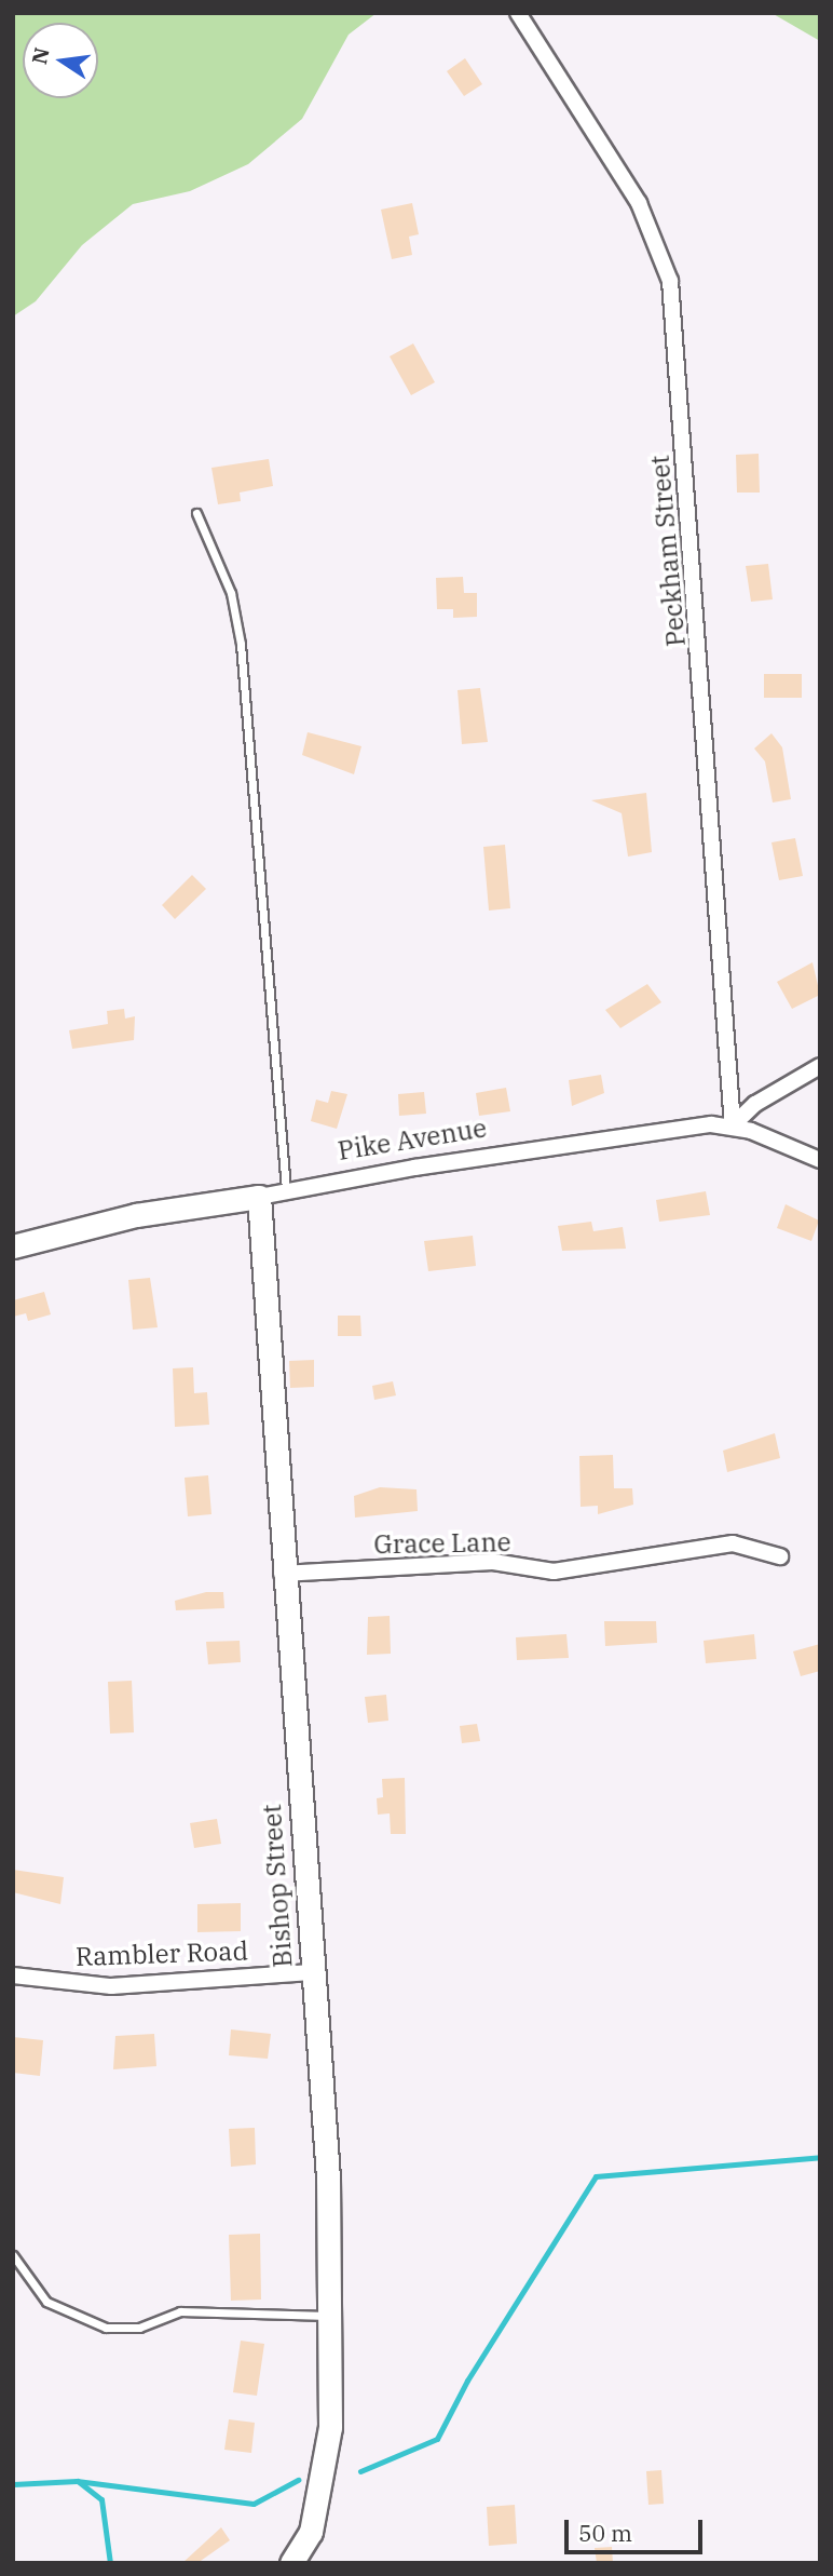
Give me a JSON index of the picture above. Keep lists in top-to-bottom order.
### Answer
{
  "streets": {
    "street": [
      "Peckham Street",
      "Pike Avenue",
      "Grace Lane",
      "Bishop Street",
      "Rambler Road"
    ]
  },
  "crossings": [
    ["Peckham Street", "Pike Avenue"],
    ["Pike Avenue", "Bishop Street"],
    ["Grace Lane", "Bishop Street"],
    ["Bishop Street", "Rambler Road"]
  ],
  "scale_bar": "50 m",
  "north": "left"
}
